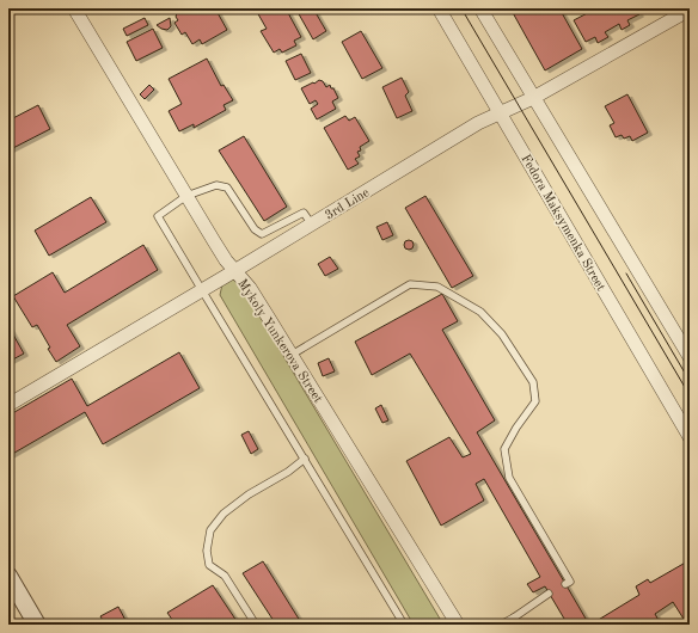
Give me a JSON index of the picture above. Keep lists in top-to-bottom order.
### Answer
{
  "streets": {
    "street": ["3rd Line", "Fedora Maksymenka Street", "Mykoly Yunkerova Street"]
  },
  "crossings": [
    ["3rd Line", "Fedora Maksymenka Street"],
    ["3rd Line", "Mykoly Yunkerova Street"]
  ]
}
